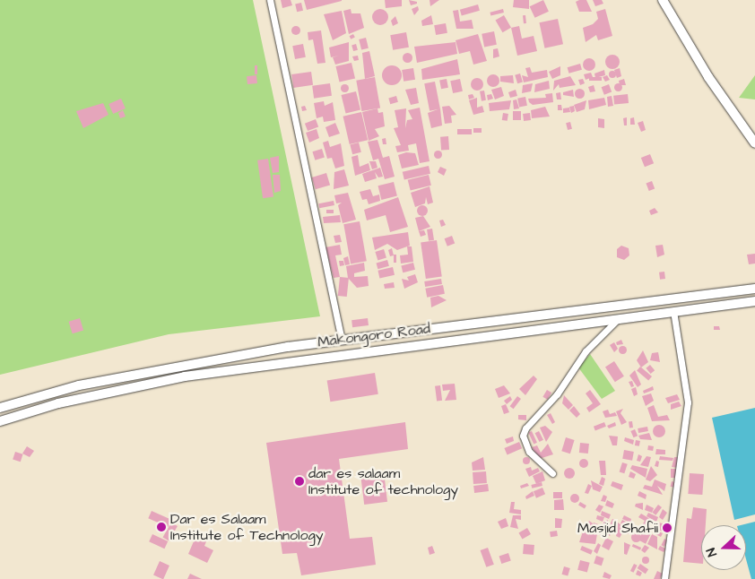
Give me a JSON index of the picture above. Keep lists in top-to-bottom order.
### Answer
{
  "streets": {
    "main road": ["Makongoro Road"]
  },
  "places": ["dar es salaam Institute of technology", "Dar es Salaam Institute of Technology", "Masjid Shafii"],
  "north": "left"
}
